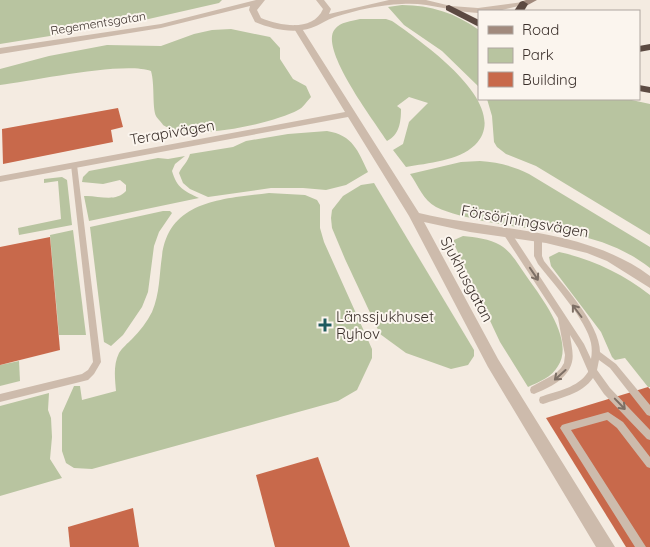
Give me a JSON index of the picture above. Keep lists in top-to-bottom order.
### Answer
{
  "streets": {
    "street": [
      "Regementsgatan",
      "Terapivägen",
      "Försörjningsvägen",
      "Sjukhusgatan"
    ]
  },
  "crossings": [
    ["Regementsgatan", "Sjukhusgatan"],
    ["Terapivägen", "Sjukhusgatan"],
    ["Försörjningsvägen", "Sjukhusgatan"]
  ],
  "places": {
    "health": ["Länssjukhuset Ryhov"]
  },
  "legend": ["Road", "Park", "Building"]
}
